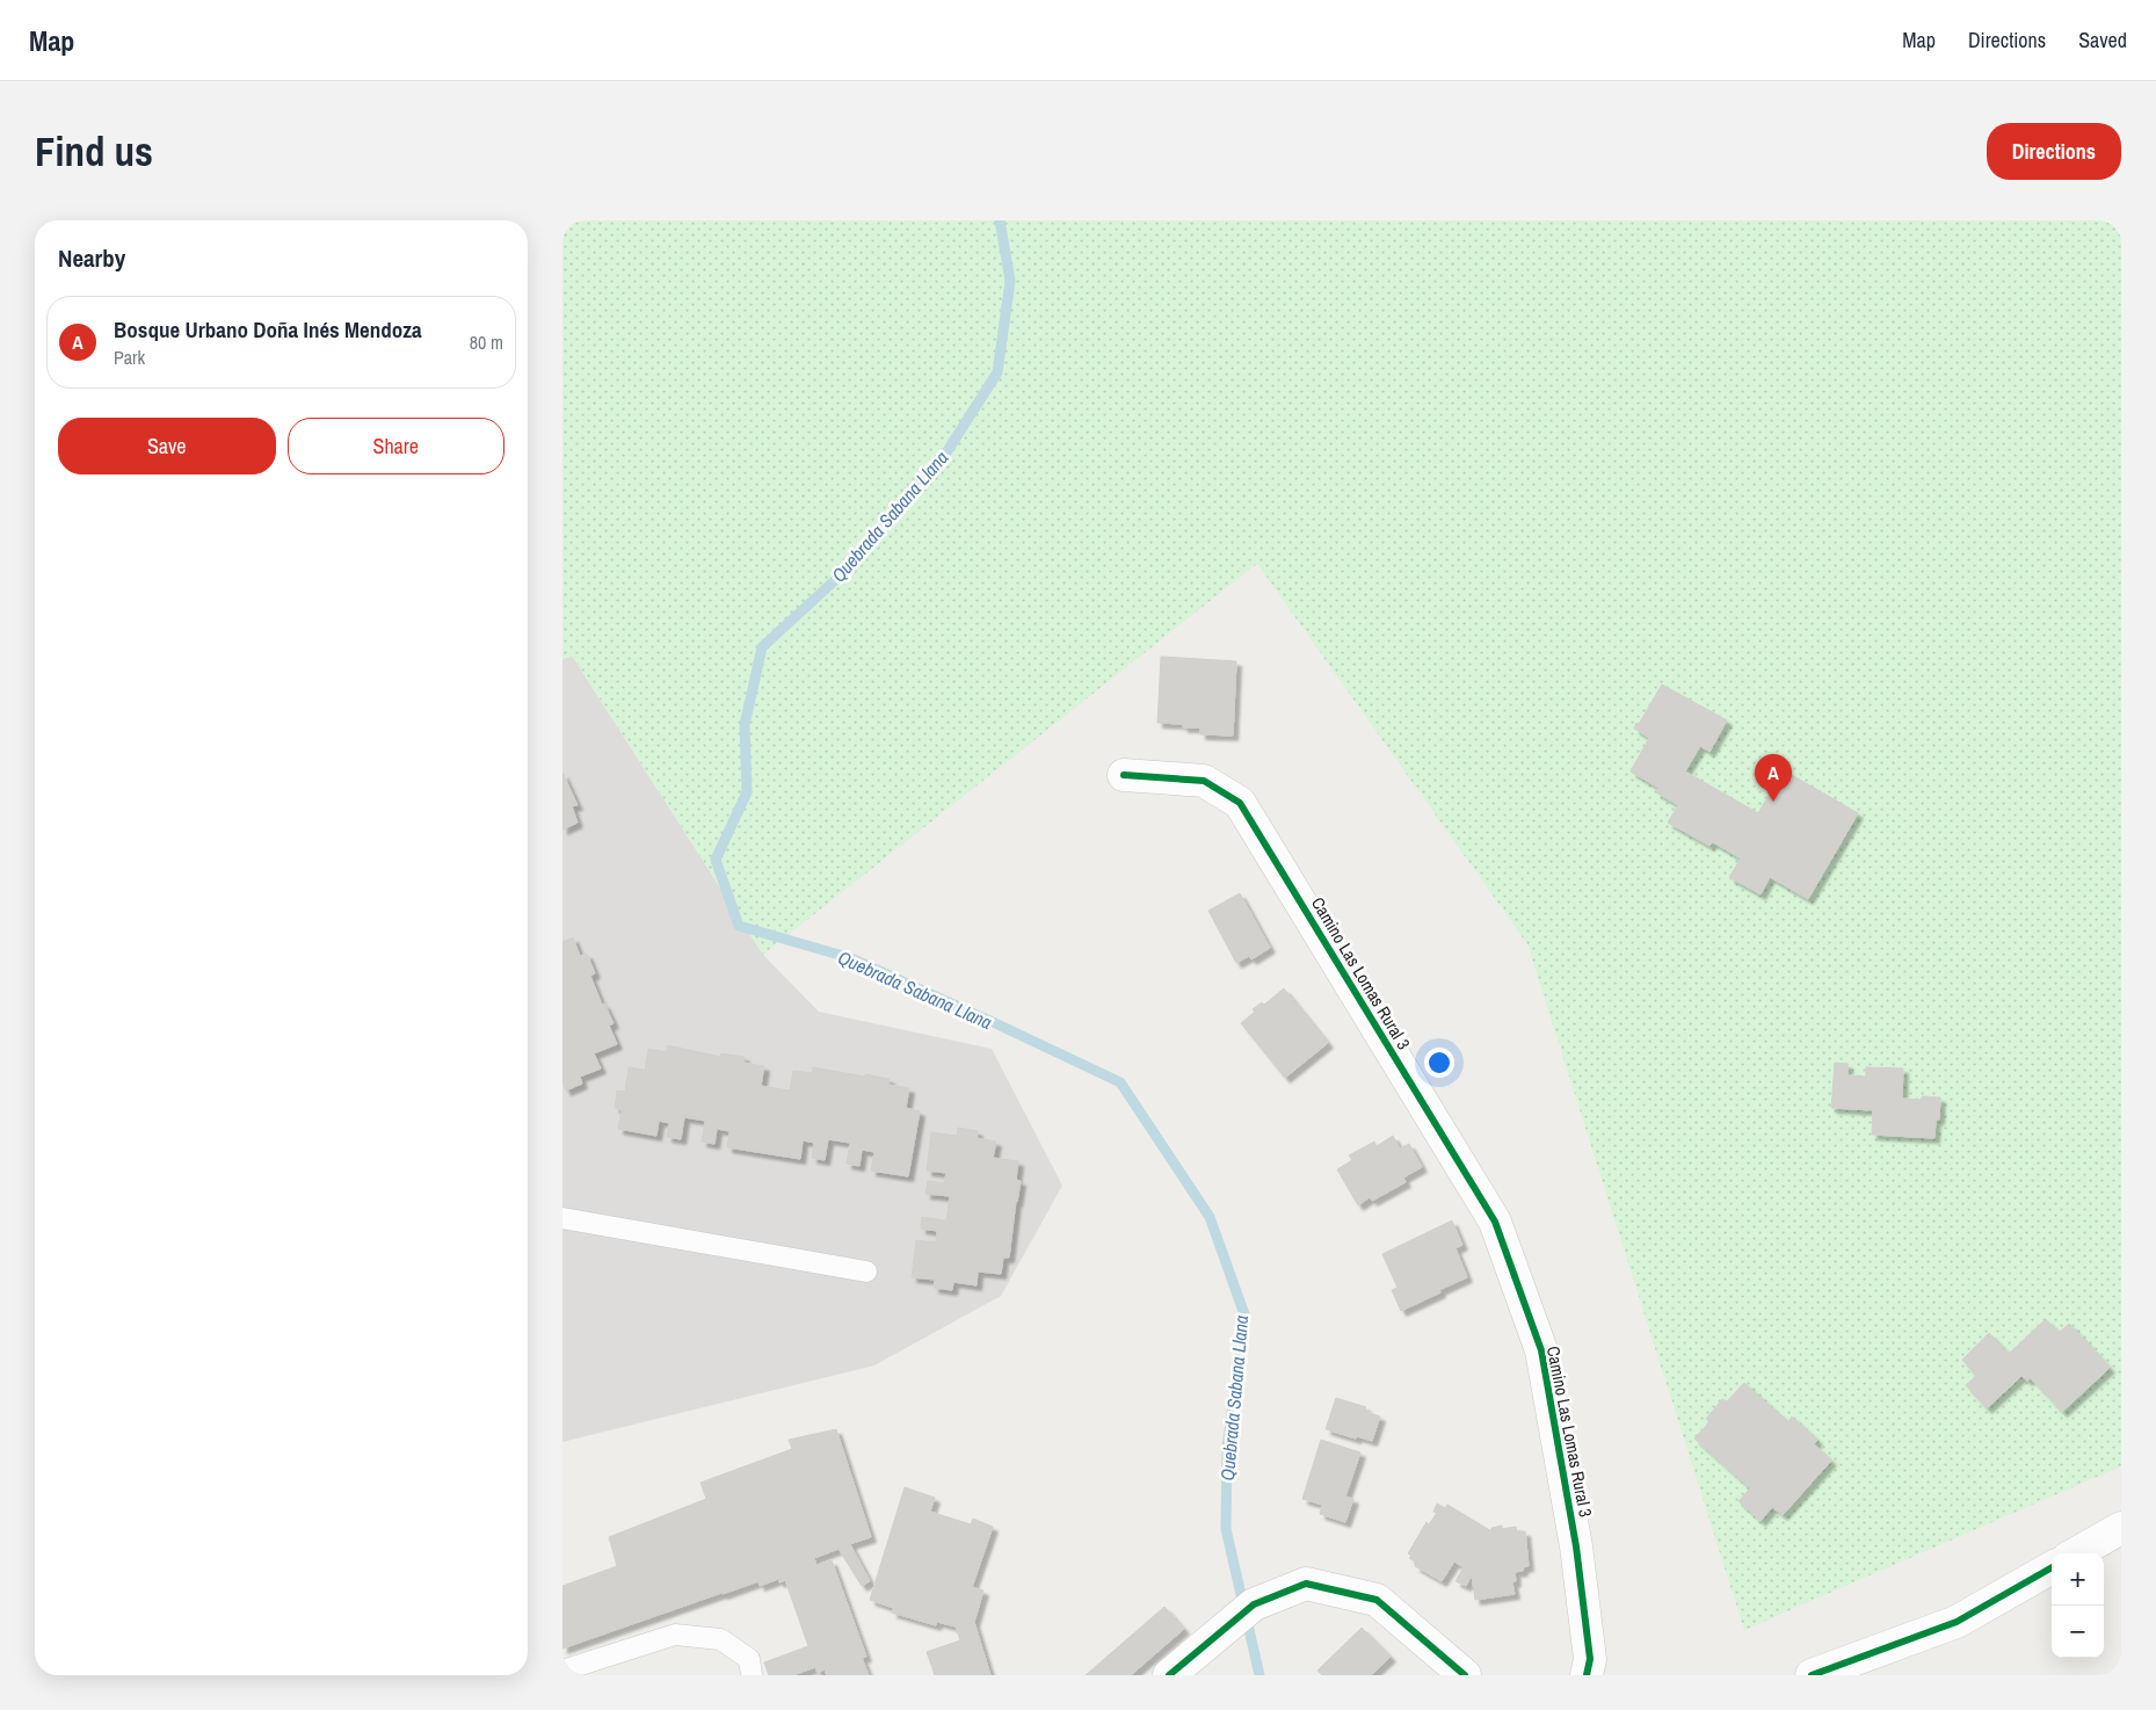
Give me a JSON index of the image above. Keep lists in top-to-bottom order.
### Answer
{
  "streets": {
    "street": ["Camino Las Lomas Rural 3"]
  },
  "water": ["Quebrada Sabana Llana"],
  "page": {
    "header": "Map",
    "nav": ["Map", "Directions", "Saved"],
    "buttons": [
      "Directions",
      ["Save", "Share"]
    ],
    "title": "Find us",
    "heading": "Nearby",
    "list": [
      {
        "mark": "A",
        "name": "Bosque Urbano Doña Inés Mendoza",
        "note": "Park",
        "value": "80 m"
      }
    ],
    "pins": "A",
    "map_buttons": ["+", "−"]
  }
}
